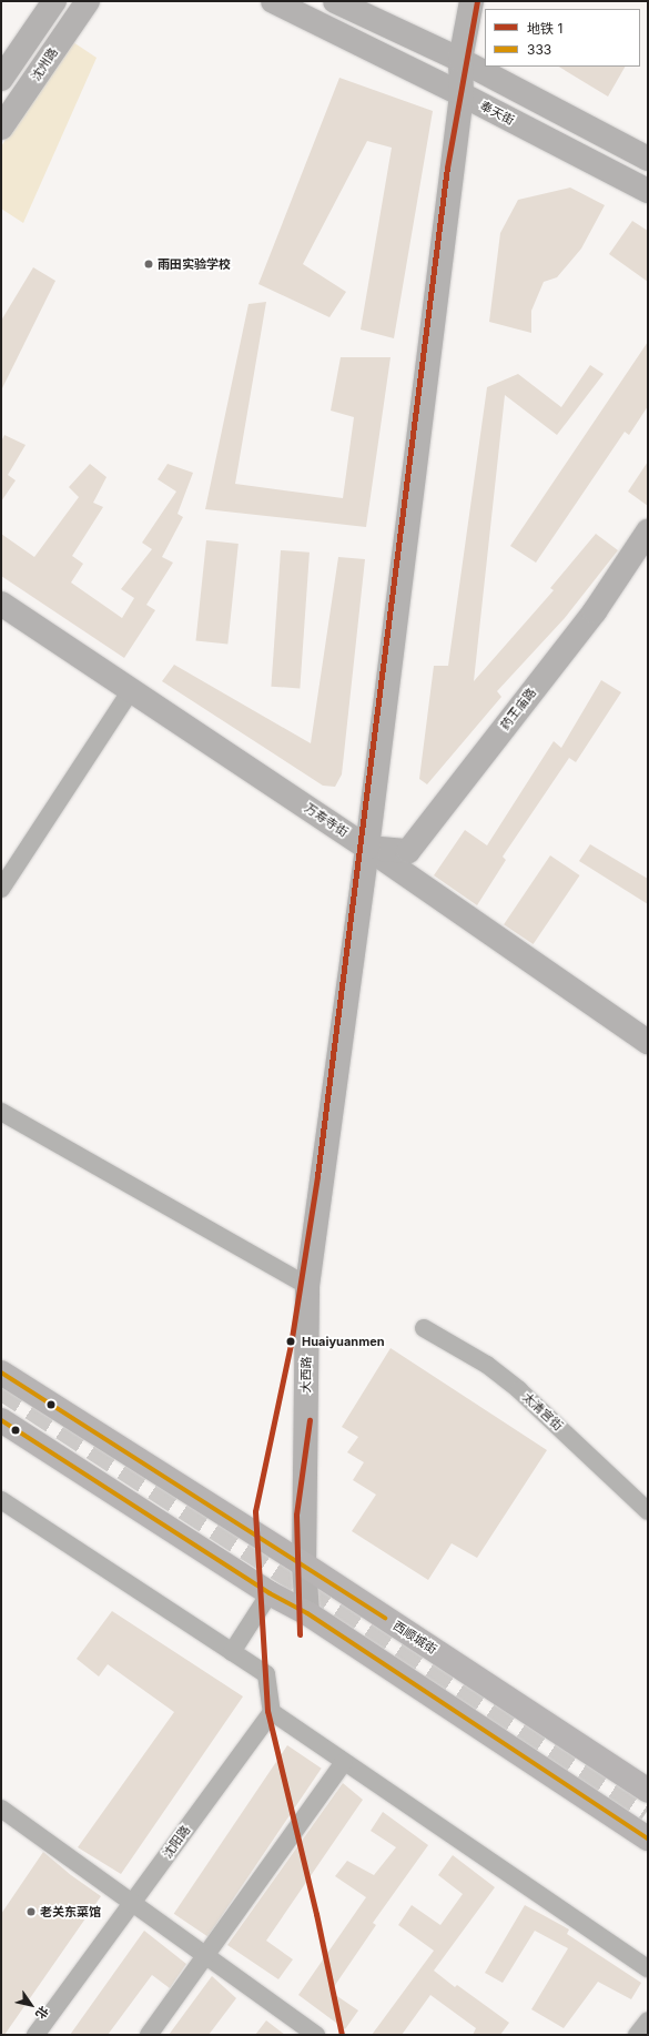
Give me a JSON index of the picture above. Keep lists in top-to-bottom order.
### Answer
{
  "streets": {
    "main road": [
      "沈州路",
      "奉天街",
      "药王庙路",
      "万寿寺街",
      "大西路",
      "西顺城街"
    ],
    "street": ["太清宫街", "沈阳路"]
  },
  "crossings": [
    ["奉天街", "大西路"],
    ["药王庙路", "万寿寺街"],
    ["药王庙路", "大西路"],
    ["万寿寺街", "大西路"],
    ["大西路", "西顺城街"]
  ],
  "places": ["雨田实验学校", "Huaiyuanmen", "老关东菜馆"],
  "lines": ["metro line 1", "transit line 333"],
  "legend": ["地铁 1", "333"],
  "north": "bottom right"
}
